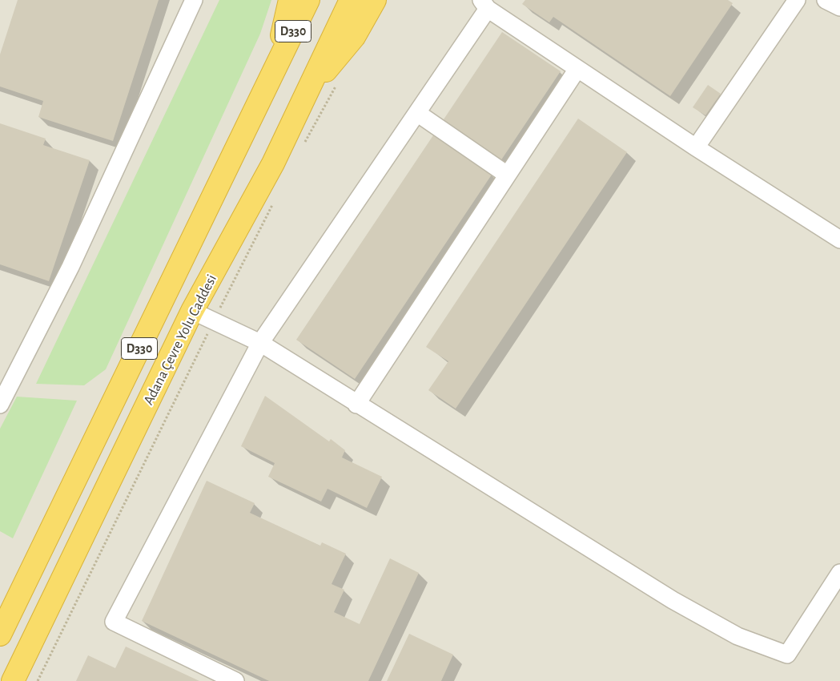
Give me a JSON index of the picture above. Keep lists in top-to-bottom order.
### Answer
{
  "streets": {
    "highway": ["D330", "Adana Çevre Yolu Caddesi"]
  }
}
